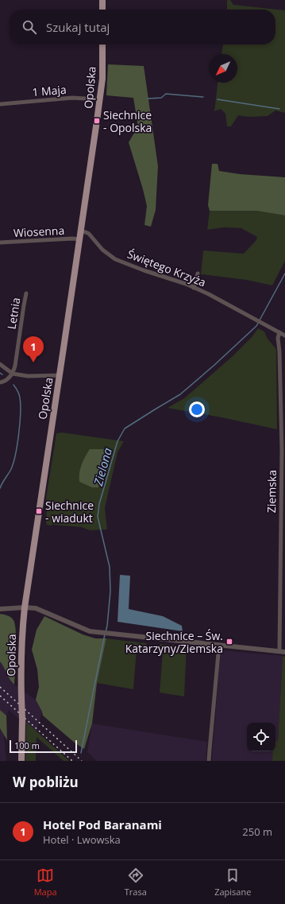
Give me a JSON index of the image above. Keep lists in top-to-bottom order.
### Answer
{
  "streets": {
    "main road": ["Opolska"],
    "street": [
      "1 Maja",
      "Wiosenna",
      "Świętego Krzyża",
      "Letnia",
      "Ziemska"
    ]
  },
  "crossings": [
    ["Opolska", "1 Maja"],
    ["Opolska", "Wiosenna"],
    ["Opolska", "Świętego Krzyża"],
    ["Świętego Krzyża", "Ziemska"]
  ],
  "water": ["Zielona"],
  "places": {
    "transit": ["Siechnice - Opolska", "Siechnice - wiadukt", "Siechnice – Św. Katarzyny/Ziemska"]
  },
  "scale_bar": "100 m",
  "north": "bottom left",
  "page": {
    "search": "Szukaj tutaj",
    "pins": "1",
    "scale": "100 m",
    "heading": "W pobliżu",
    "list": [
      {
        "mark": "1",
        "name": "Hotel Pod Baranami",
        "note": "Hotel · Lwowska",
        "value": "250 m"
      }
    ],
    "nav": ["Mapa", "Trasa", "Zapisane"]
  }
}
